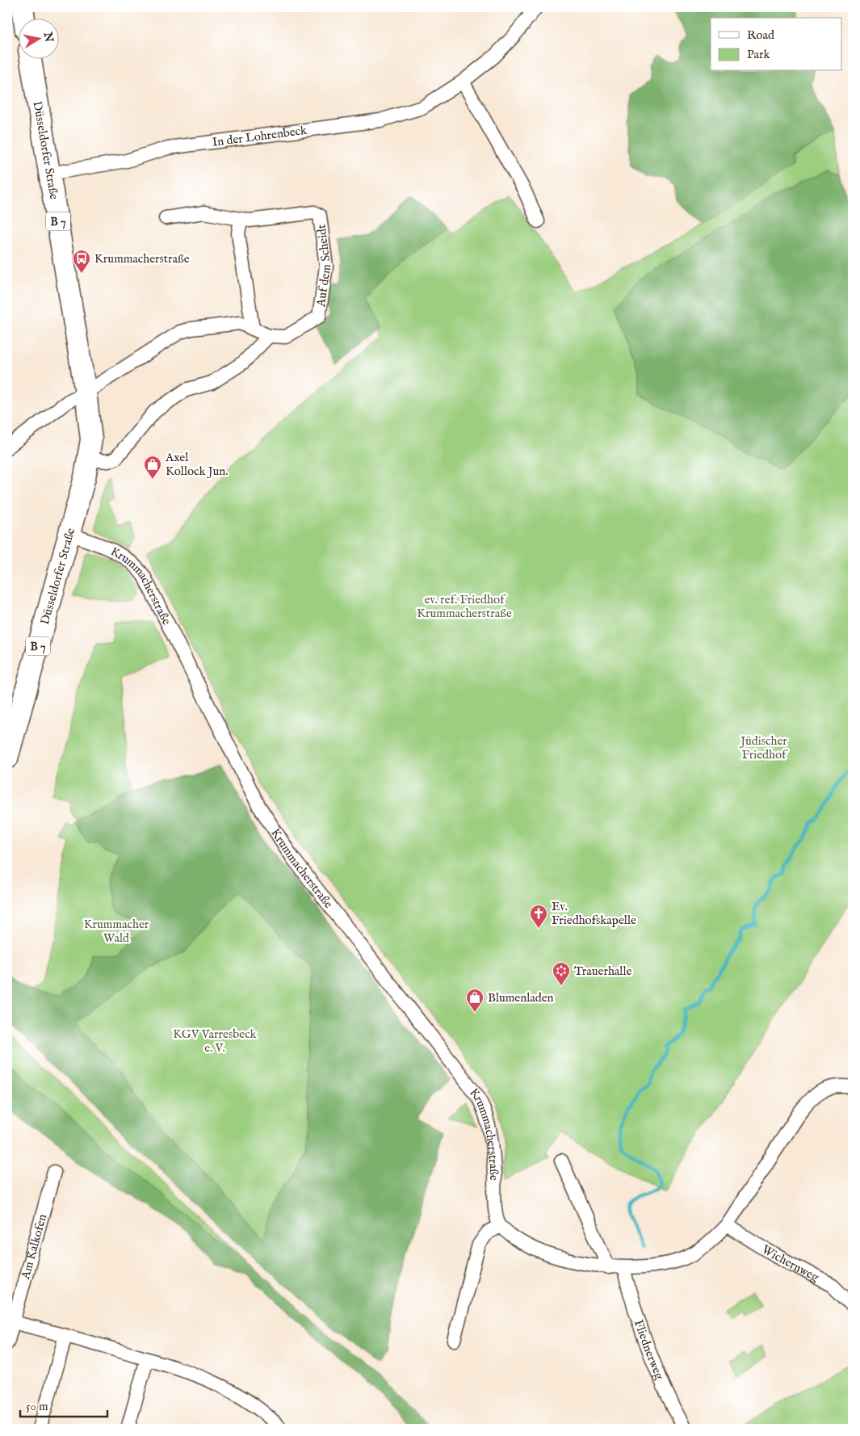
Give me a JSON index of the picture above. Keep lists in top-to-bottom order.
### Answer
{
  "streets": {
    "main road": ["Düsseldorfer Straße", "B 7"],
    "street": [
      "In der Lohrenbeck",
      "Auf dem Scheidt",
      "Krummacherstraße",
      "Am Kalkofen",
      "Wichernweg",
      "Fliednerweg"
    ]
  },
  "crossings": [
    ["In der Lohrenbeck", "Düsseldorfer Straße"],
    ["Düsseldorfer Straße", "Auf dem Scheidt"],
    ["Düsseldorfer Straße", "Krummacherstraße"]
  ],
  "parks": [
    "ev. ref. Friedhof Krummacherstraße",
    "Jüdischer Friedhof",
    "Krummacher Wald",
    "KGV Varresbeck e. V."
  ],
  "places": {
    "bus stop": ["Krummacherstraße"],
    "shop": ["Axel Kollock Jun.", "Blumenladen"],
    "church": ["Ev. Friedhofskapelle"],
    "synagogue": ["Trauerhalle"]
  },
  "legend": ["Road", "Park"],
  "scale_bar": "50 m",
  "north": "right"
}
